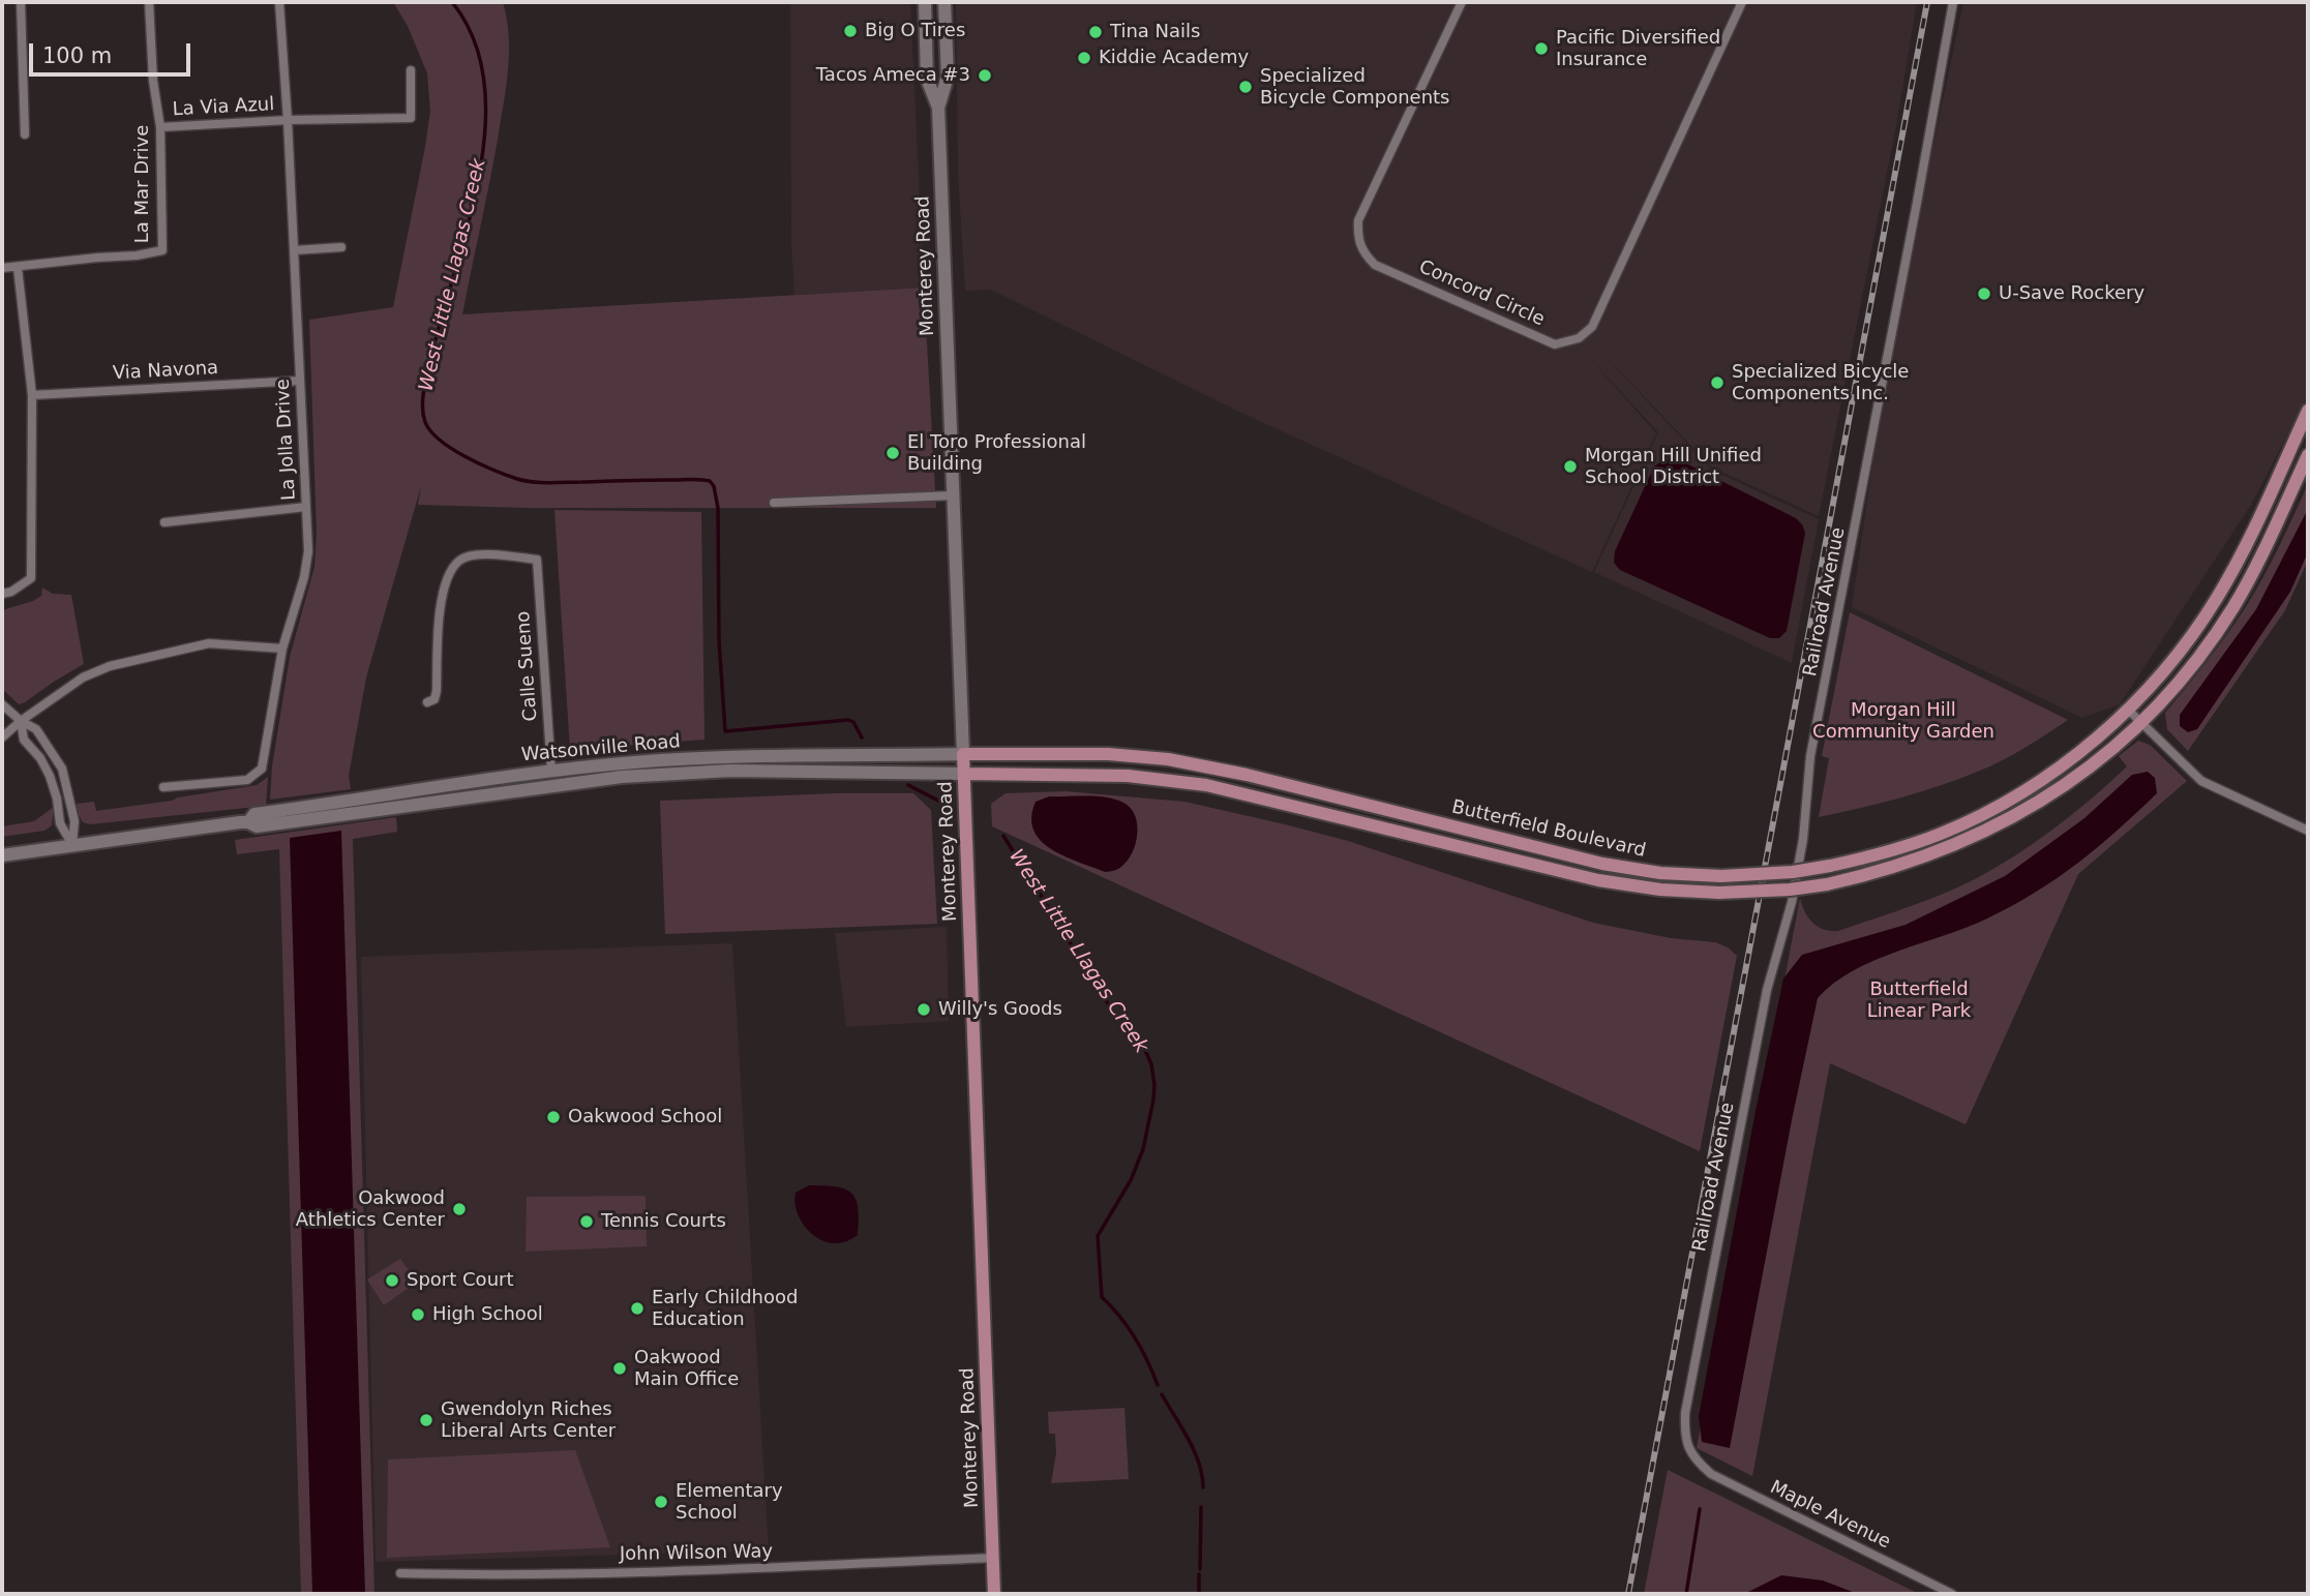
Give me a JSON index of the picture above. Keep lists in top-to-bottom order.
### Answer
{
  "streets": {
    "main road": ["Monterey Road", "Watsonville Road", "Butterfield Boulevard"],
    "street": [
      "La Via Azul",
      "La Mar Drive",
      "Concord Circle",
      "Via Navona",
      "La Jolla Drive",
      "Railroad Avenue",
      "Calle Sueno",
      "Maple Avenue",
      "John Wilson Way"
    ]
  },
  "crossings": [
    ["La Via Azul", "La Mar Drive"],
    ["La Via Azul", "La Jolla Drive"],
    ["Monterey Road", "Watsonville Road"],
    ["Monterey Road", "Butterfield Boulevard"],
    ["Monterey Road", "John Wilson Way"],
    ["Via Navona", "La Jolla Drive"],
    ["Railroad Avenue", "Maple Avenue"],
    ["Calle Sueno", "Watsonville Road"],
    ["Watsonville Road", "Butterfield Boulevard"]
  ],
  "water": ["West Little Llagas Creek"],
  "parks": ["Morgan Hill Community Garden", "Butterfield Linear Park"],
  "places": [
    "Big O Tires",
    "Tina Nails",
    "Pacific Diversified Insurance",
    "Kiddie Academy",
    "Tacos Ameca #3",
    "Specialized Bicycle Components",
    "U-Save Rockery",
    "Specialized Bicycle Components Inc.",
    "El Toro Professional Building",
    "Morgan Hill Unified School District",
    "Willy's Goods",
    "Oakwood School",
    "Oakwood Athletics Center",
    "Tennis Courts",
    "Sport Court",
    "Early Childhood Education",
    "High School",
    "Oakwood Main Office",
    "Gwendolyn Riches Liberal Arts Center",
    "Elementary School"
  ],
  "scale_bar": "100 m"
}
